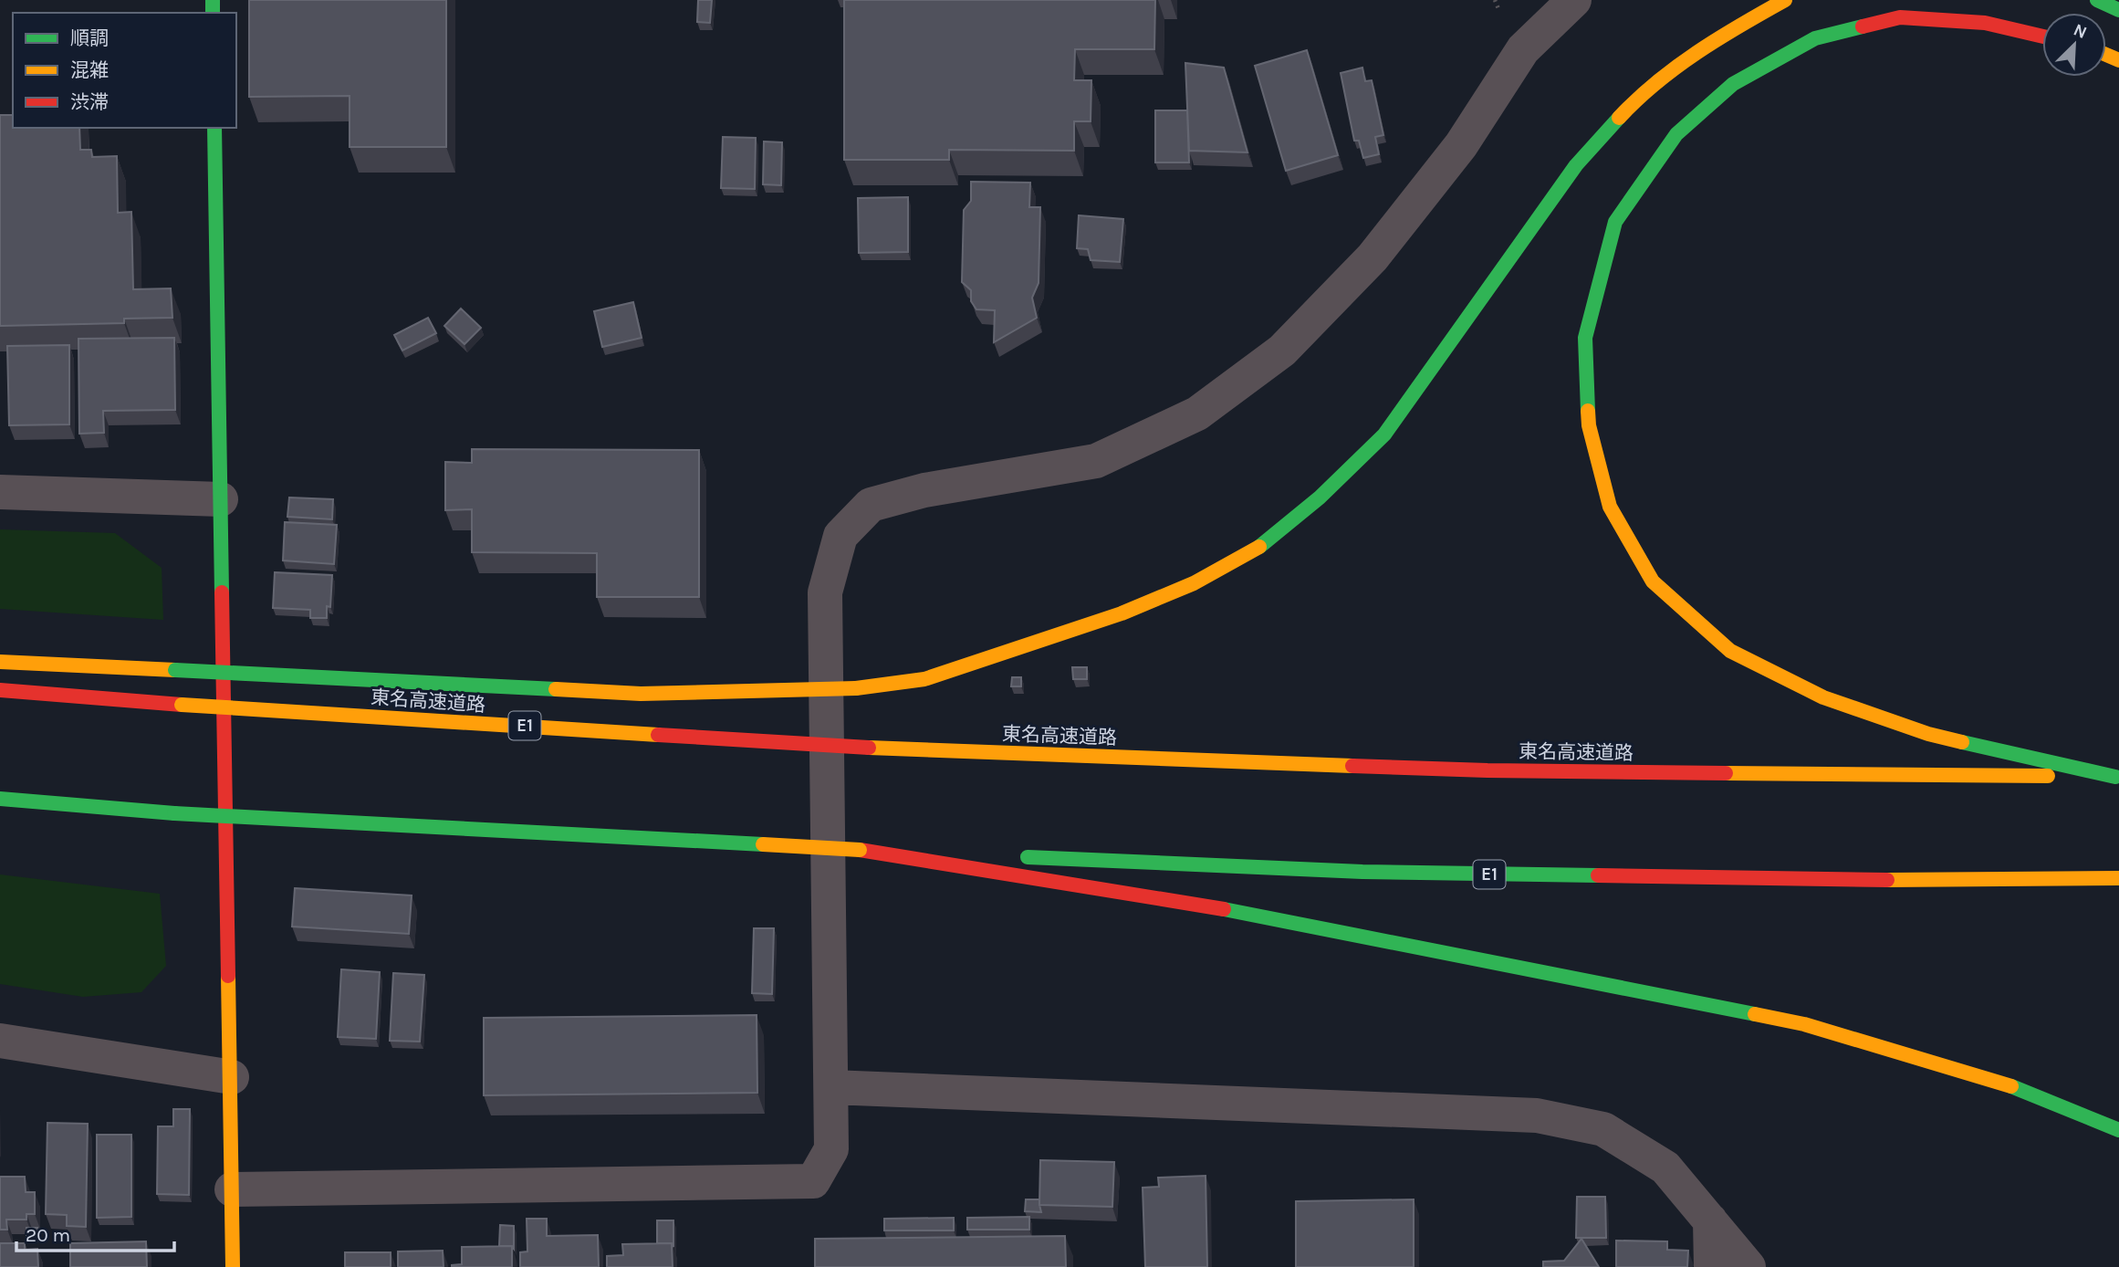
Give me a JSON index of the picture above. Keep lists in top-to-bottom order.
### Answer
{
  "streets": {
    "main road": ["東名高速道路", "E1"]
  },
  "legend": ["順調", "混雑", "渋滞"],
  "scale_bar": "20 m",
  "north": "top right"
}
